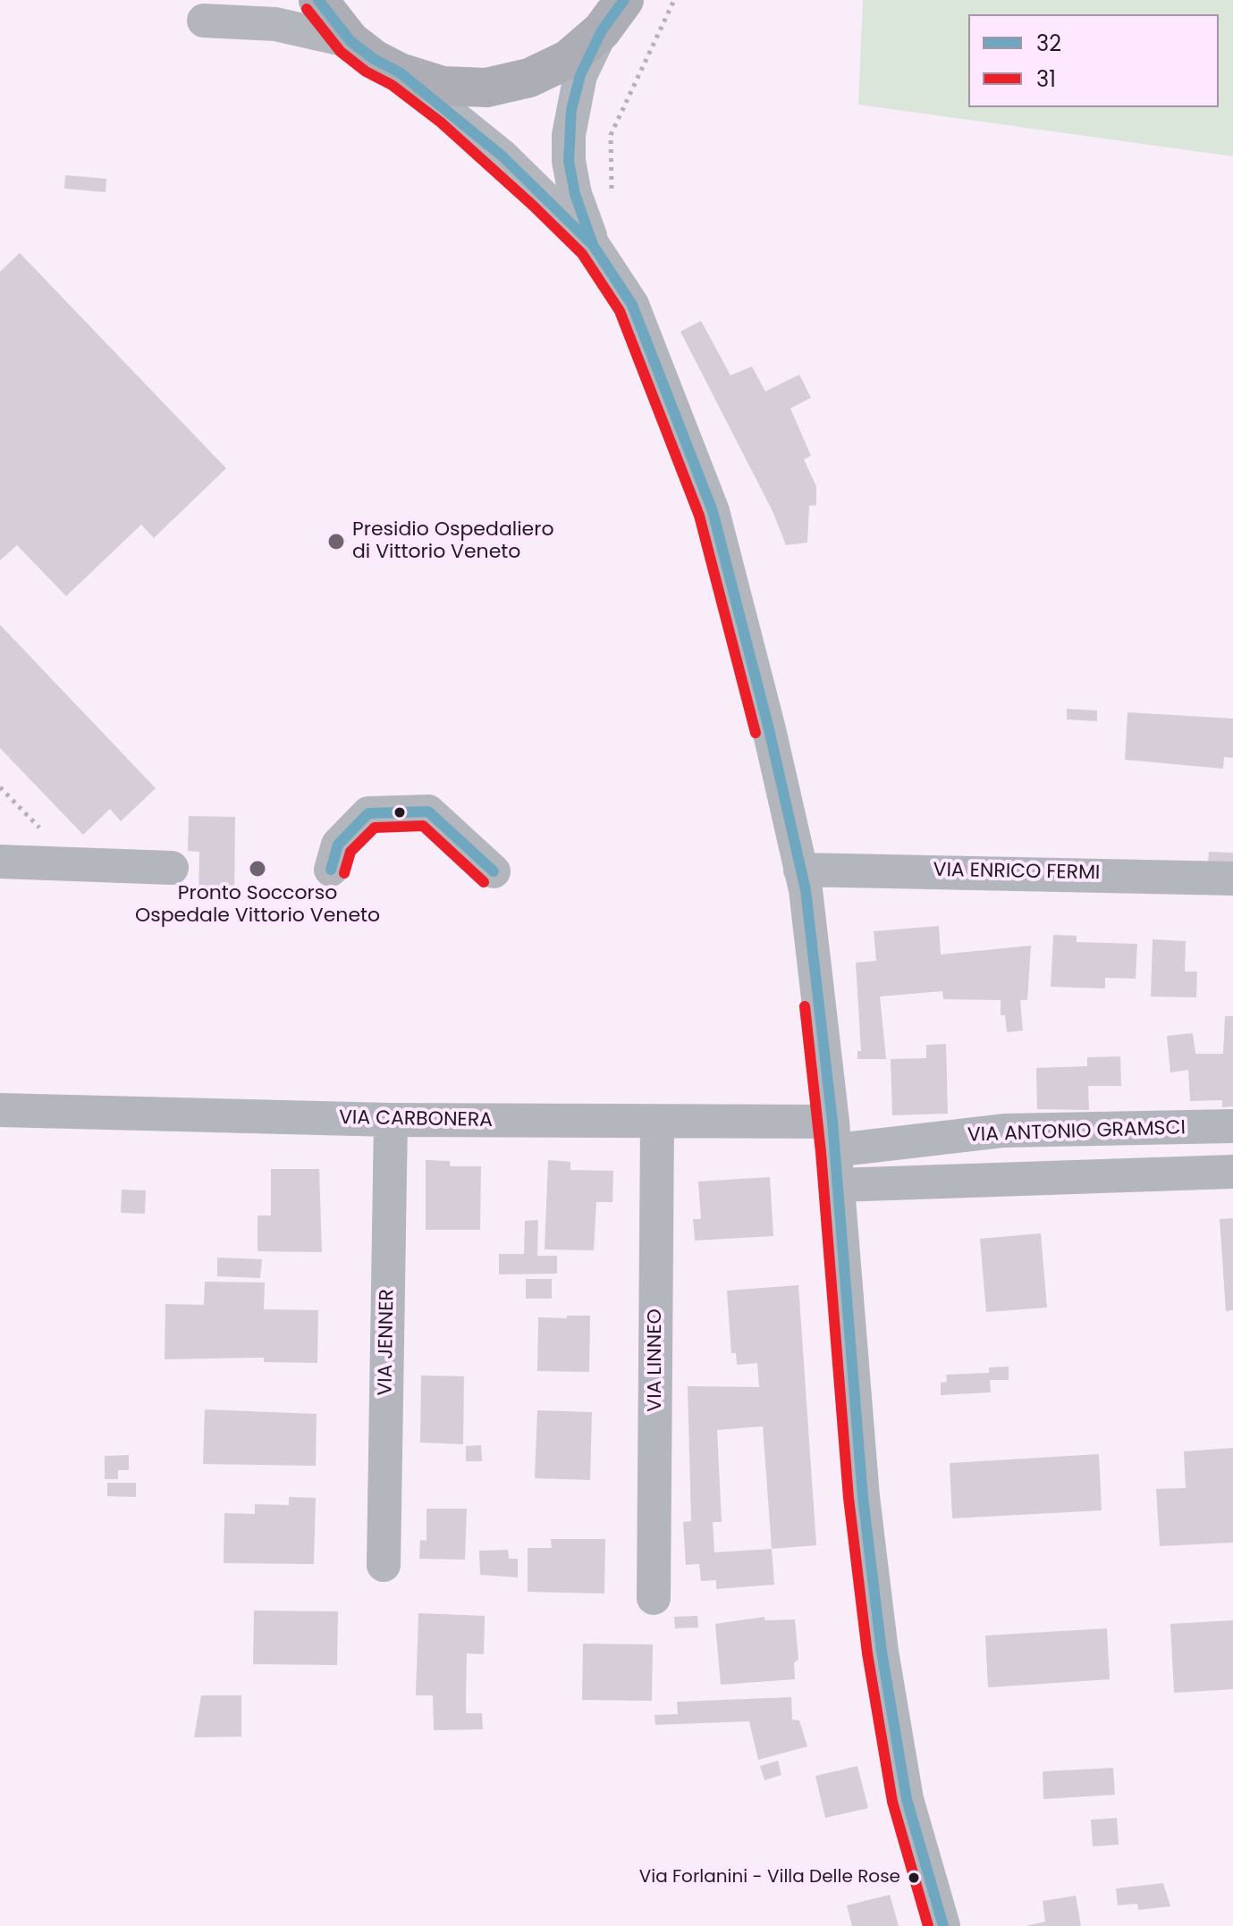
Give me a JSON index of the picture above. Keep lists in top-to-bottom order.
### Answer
{
  "streets": {
    "street": [
      "VIA ENRICO FERMI",
      "VIA CARBONERA",
      "VIA ANTONIO GRAMSCI",
      "VIA JENNER",
      "VIA LINNEO"
    ]
  },
  "crossings": [
    ["VIA CARBONERA", "VIA ANTONIO GRAMSCI"],
    ["VIA CARBONERA", "VIA JENNER"],
    ["VIA CARBONERA", "VIA LINNEO"]
  ],
  "places": ["Presidio Ospedaliero di Vittorio Veneto", "Pronto Soccorso Ospedale Vittorio Veneto", "Via Forlanini - Villa Delle Rose"],
  "lines": ["transit line 32", "transit line 31"],
  "legend": ["32", "31"]
}
